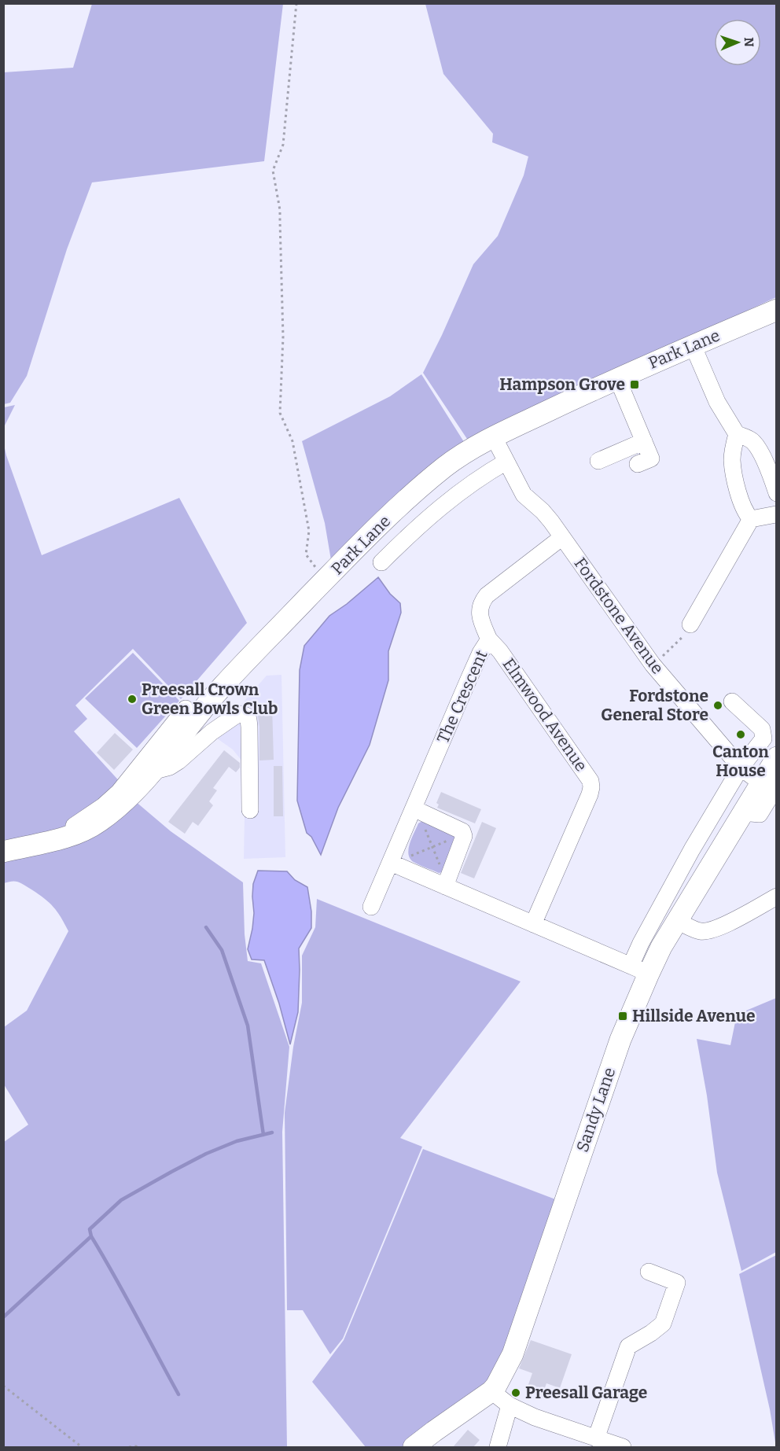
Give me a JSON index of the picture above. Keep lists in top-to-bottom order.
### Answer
{
  "streets": {
    "main road": ["Park Lane", "Sandy Lane"],
    "street": ["Fordstone Avenue", "The Crescent", "Elmwood Avenue"]
  },
  "crossings": [
    ["Park Lane", "Fordstone Avenue"],
    ["Fordstone Avenue", "The Crescent"],
    ["Fordstone Avenue", "Sandy Lane"],
    ["The Crescent", "Elmwood Avenue"]
  ],
  "places": {
    "transit": ["Hampson Grove", "Hillside Avenue"],
    "other": [
      "Preesall Crown Green Bowls Club",
      "Fordstone General Store",
      "Canton House",
      "Preesall Garage"
    ]
  },
  "north": "right"
}
